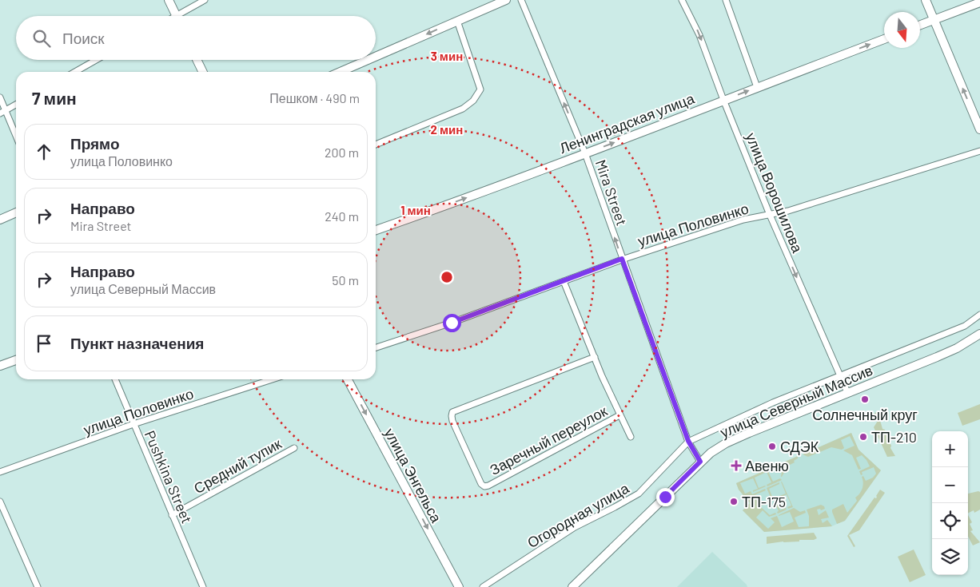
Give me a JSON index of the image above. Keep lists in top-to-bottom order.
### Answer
{
  "streets": {
    "street": [
      "Ленинградская улица",
      "Mira Street",
      "улица Ворошилова",
      "улица Половинко",
      "улица Северный Массив",
      "Заречный переулок",
      "Средний тупик",
      "улица Энгельса",
      "Pushkina Street",
      "Огородная улица"
    ]
  },
  "crossings": [
    ["Ленинградская улица", "Mira Street"],
    ["Ленинградская улица", "улица Ворошилова"],
    ["Mira Street", "улица Половинко"],
    ["Mira Street", "улица Северный Массив"],
    ["Mira Street", "Огородная улица"],
    ["улица Ворошилова", "улица Половинко"],
    ["улица Ворошилова", "улица Северный Массив"],
    ["улица Ворошилова", "Огородная улица"],
    ["улица Половинко", "Заречный переулок"],
    ["улица Половинко", "Pushkina Street"],
    ["Средний тупик", "Pushkina Street"]
  ],
  "one_way": ["Ленинградская улица", "Mira Street", "улица Энгельса"],
  "places": {
    "other": [
      "Солнечный круг",
      "ТП-210",
      "СДЭК",
      "ТП-175"
    ],
    "health": ["Авеню"]
  },
  "north": "bottom",
  "page": {
    "search": "Поиск",
    "heading": ["7 мин", "Пешком · 490 m"],
    "list": [
      ["Прямо", "улица Половинко", "200 m"],
      ["Направо", "Mira Street", "240 m"],
      ["Направо", "улица Северный Массив", "50 m"],
      "Пункт назначения"
    ],
    "map_buttons": ["+", "−"]
  },
  "rings": ["3 мин", "2 мин", "1 мин"]
}
